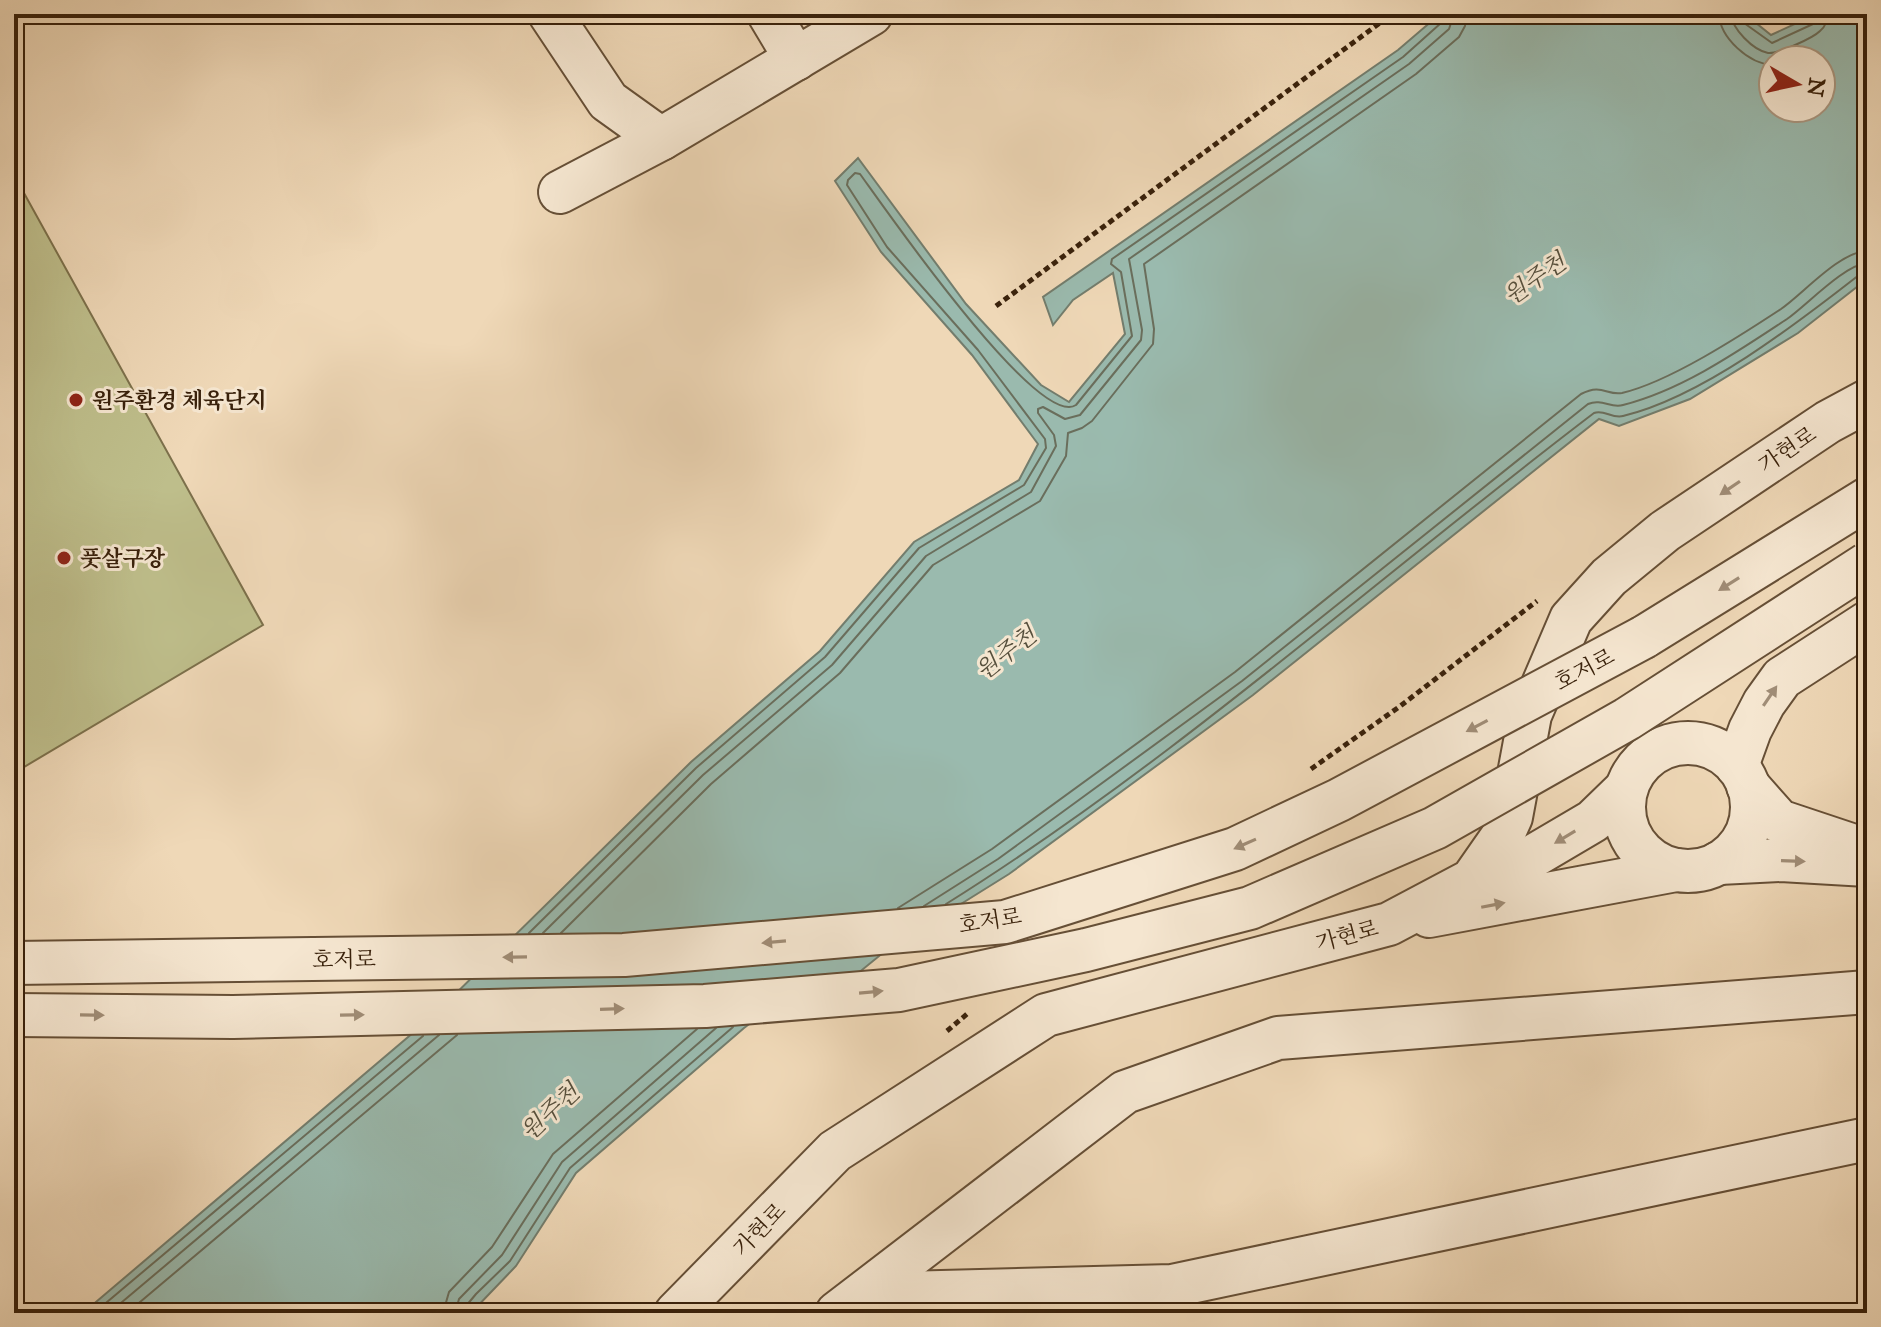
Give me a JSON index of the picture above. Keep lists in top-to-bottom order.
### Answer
{
  "streets": {
    "street": ["가현로", "호저로"]
  },
  "water": ["원주천"],
  "places": ["원주환경 체육단지", "풋살구장"],
  "north": "right"
}
